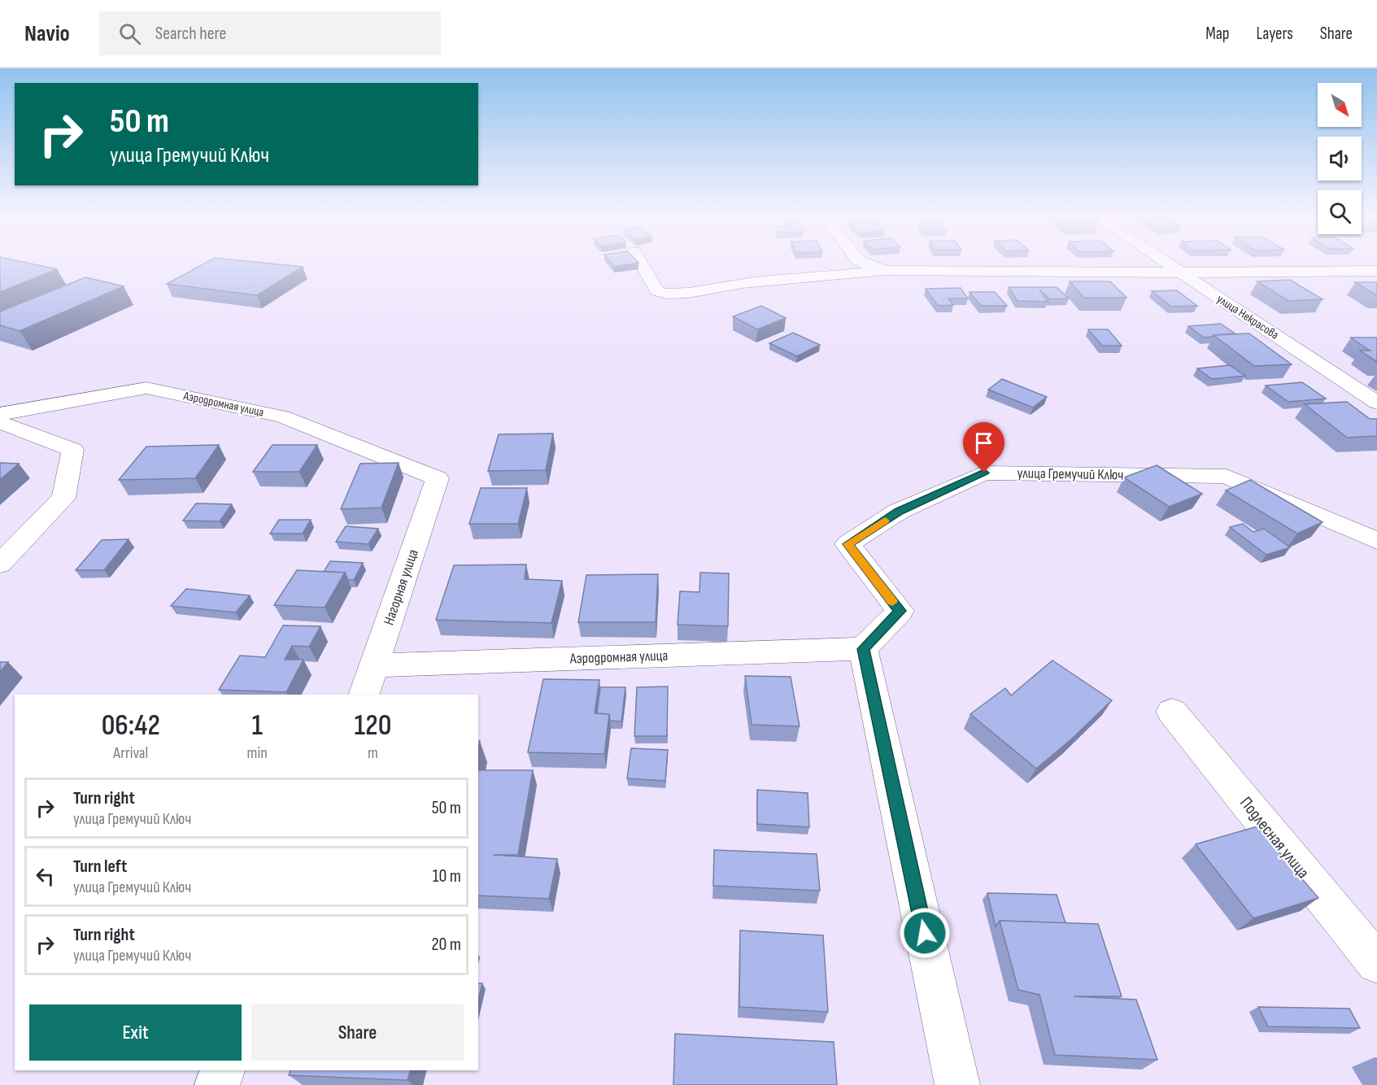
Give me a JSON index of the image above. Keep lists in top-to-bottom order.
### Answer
{
  "streets": {
    "street": [
      "улица Некрасова",
      "Аэродромная улица",
      "улица Гремучий Ключ",
      "Нагорная улица",
      "Подлесная улица"
    ]
  },
  "crossings": [
    ["Аэродромная улица", "улица Гремучий Ключ"],
    ["Аэродромная улица", "Нагорная улица"]
  ],
  "north": "bottom right",
  "page": {
    "header": "Navio",
    "search": "Search here",
    "nav": ["Map", "Layers", "Share"],
    "turn": ["50 m", "улица Гремучий Ключ"],
    "eta": [
      "06:42",
      "Arrival",
      "1",
      "min",
      "120",
      "m"
    ],
    "list": [
      {
        "name": "Turn right",
        "note": "улица Гремучий Ключ",
        "value": "50 m"
      },
      {
        "name": "Turn left",
        "note": "улица Гремучий Ключ",
        "value": "10 m"
      },
      {
        "name": "Turn right",
        "note": "улица Гремучий Ключ",
        "value": "20 m"
      }
    ],
    "buttons": ["Exit", "Share"]
  }
}
